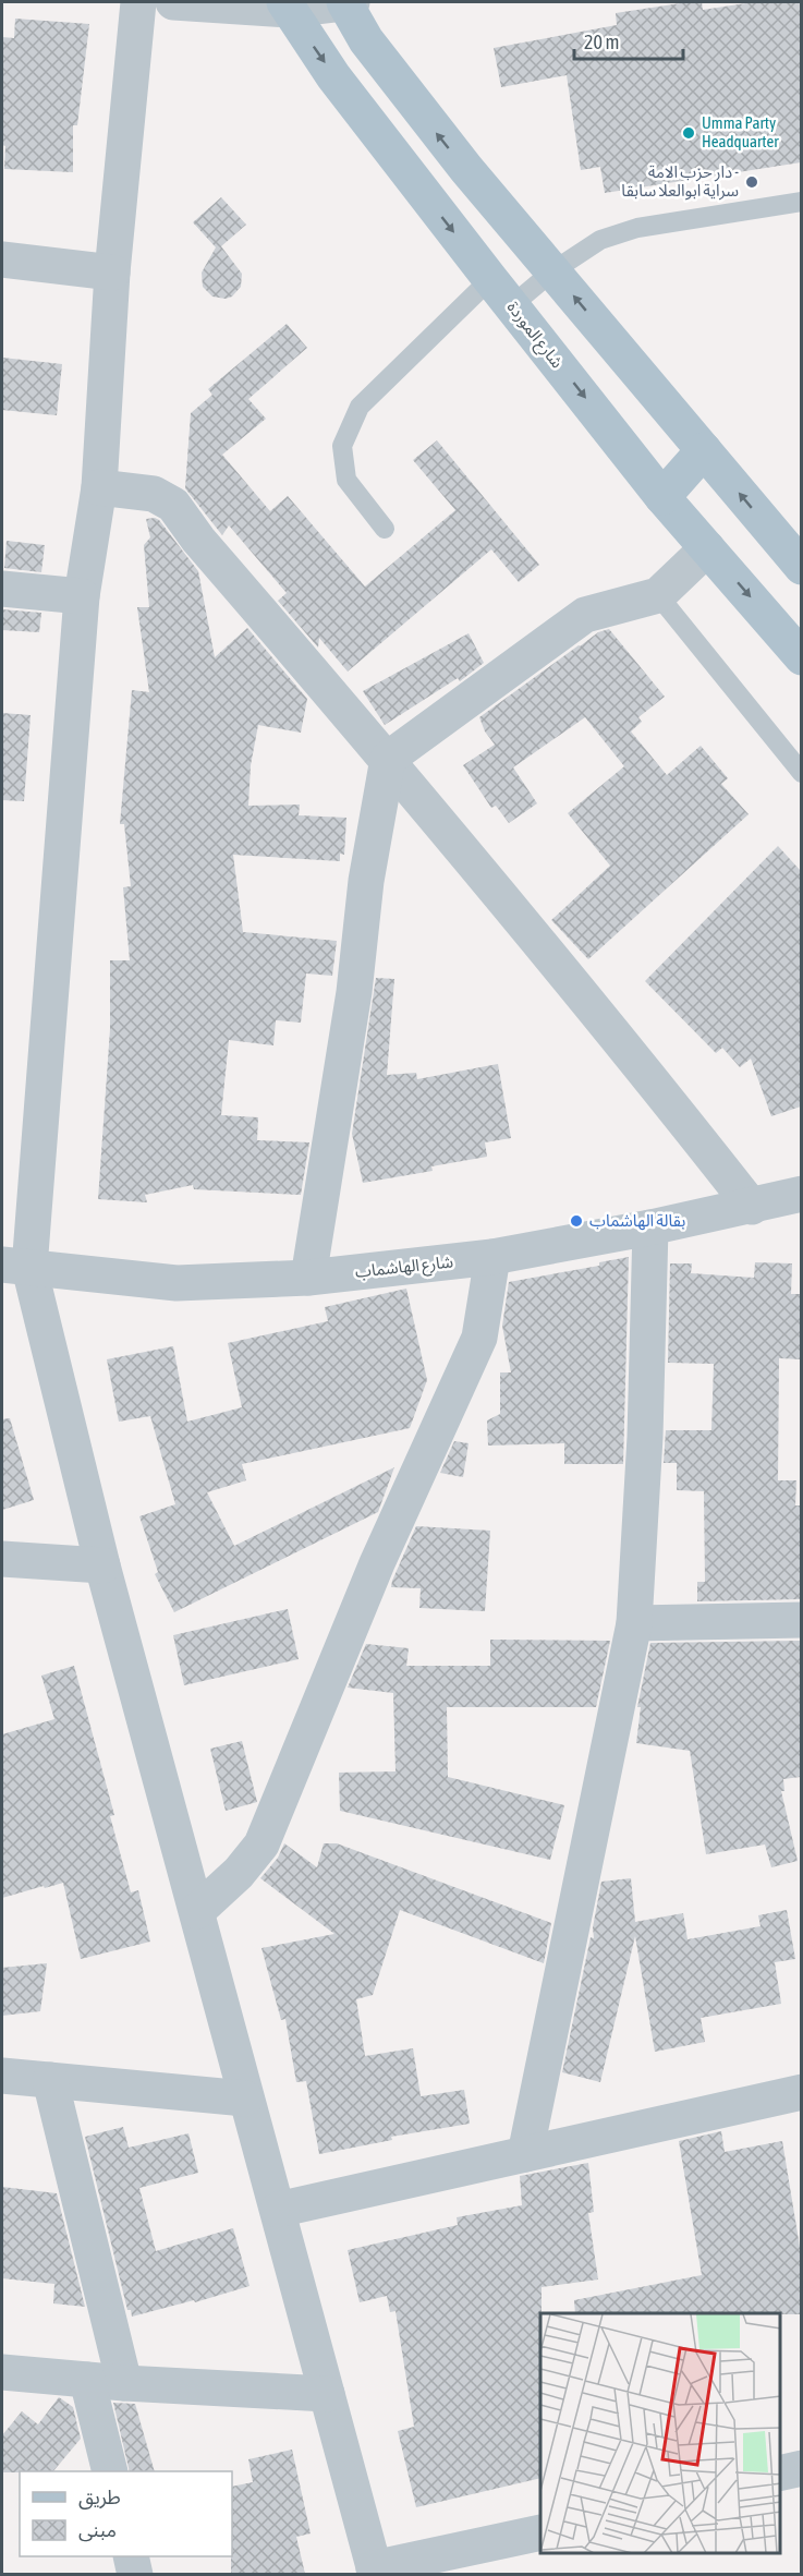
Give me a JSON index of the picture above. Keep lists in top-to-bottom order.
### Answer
{
  "streets": {
    "main road": ["شارع الموردة"],
    "street": ["شارع الهاشماب"]
  },
  "places": ["Umma Party Headquarter", "دار حزب الامة - سراية ابوالعلا سابقا", "بقالة الهاشماب"],
  "legend": ["طريق", "مبنى"],
  "scale_bar": "20 m"
}
